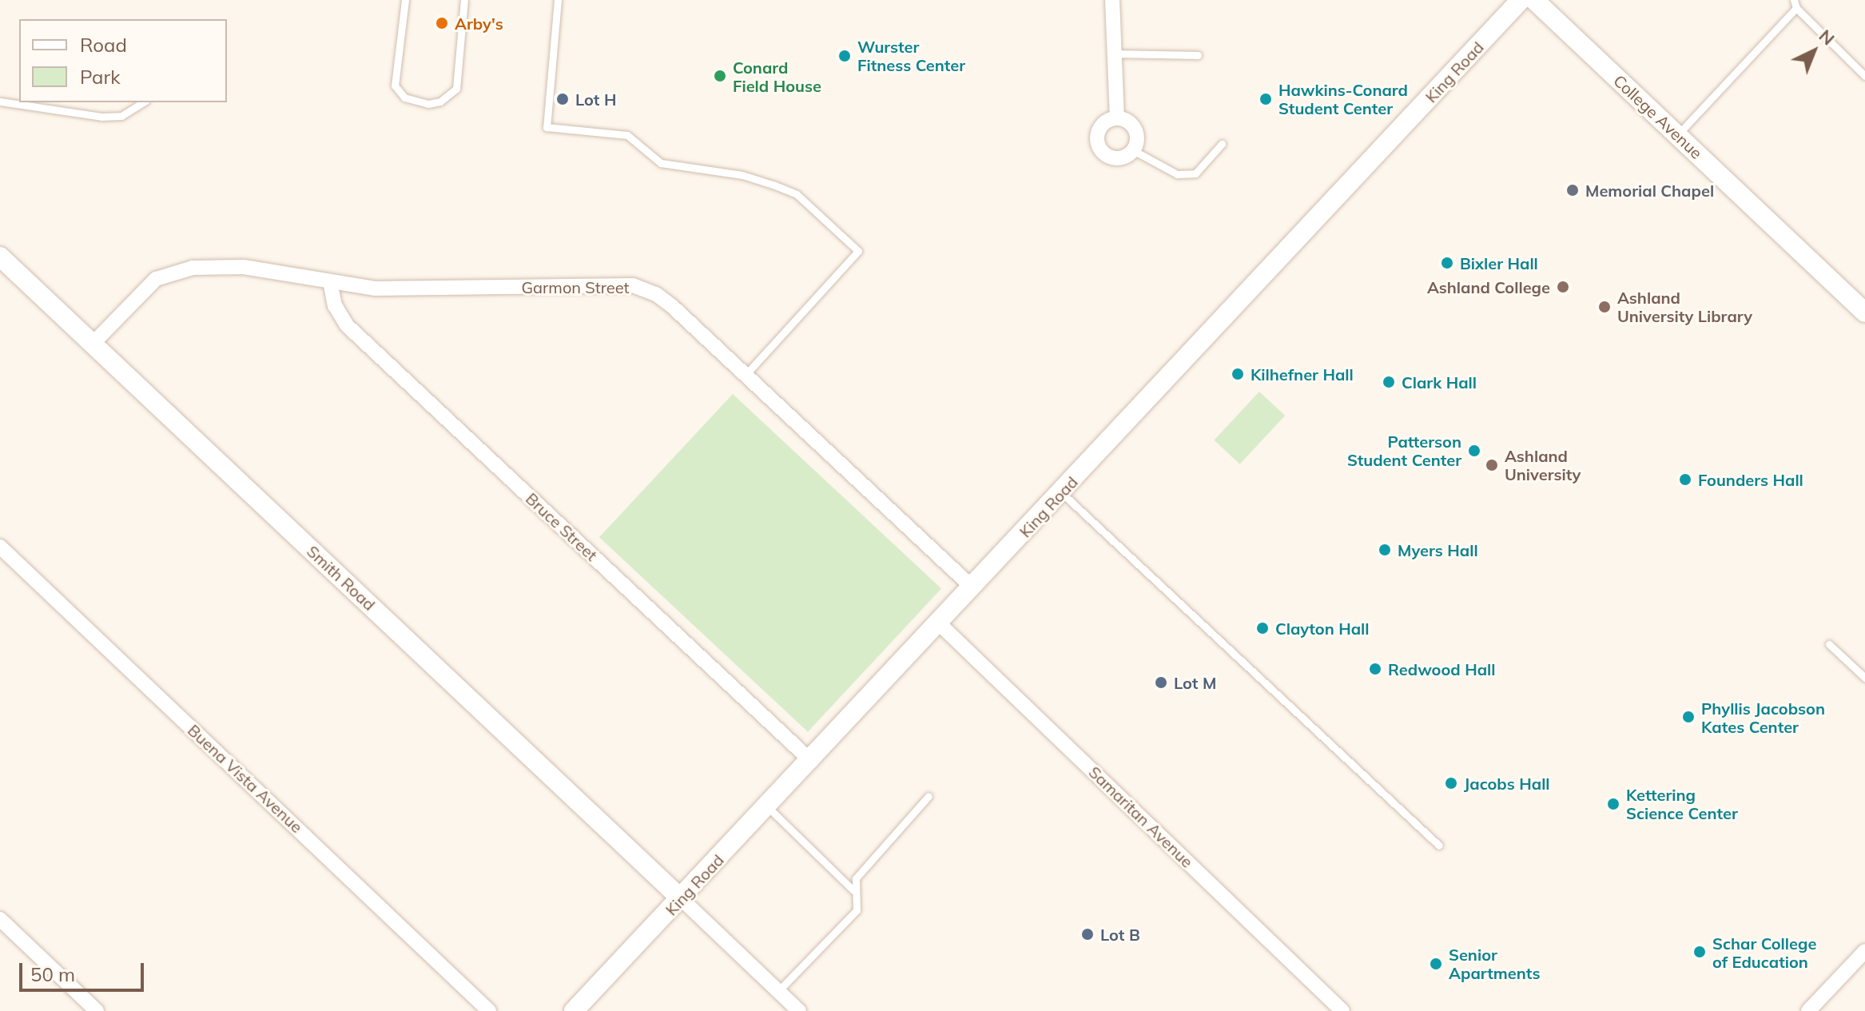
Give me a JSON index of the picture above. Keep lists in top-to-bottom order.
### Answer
{
  "streets": {
    "street": [
      "King Road",
      "College Avenue",
      "Garmon Street",
      "Bruce Street",
      "Smith Road",
      "Buena Vista Avenue",
      "Samaritan Avenue"
    ]
  },
  "crossings": [
    ["King Road", "Garmon Street"],
    ["King Road", "Bruce Street"],
    ["King Road", "Smith Road"],
    ["King Road", "Samaritan Avenue"],
    ["Garmon Street", "Bruce Street"],
    ["Garmon Street", "Smith Road"]
  ],
  "places": [
    "Arby's",
    "Wurster Fitness Center",
    "Conard Field House",
    "Lot H",
    "Hawkins-Conard Student Center",
    "Memorial Chapel",
    "Bixler Hall",
    "Ashland College",
    "Ashland University Library",
    "Kilhefner Hall",
    "Clark Hall",
    "Patterson Student Center",
    "Ashland University",
    "Founders Hall",
    "Myers Hall",
    "Clayton Hall",
    "Redwood Hall",
    "Lot M",
    "Phyllis Jacobson Kates Center",
    "Jacobs Hall",
    "Kettering Science Center",
    "Lot B",
    "Schar College of Education",
    "Senior Apartments"
  ],
  "legend": ["Road", "Park"],
  "scale_bar": "50 m",
  "north": "top right"
}
